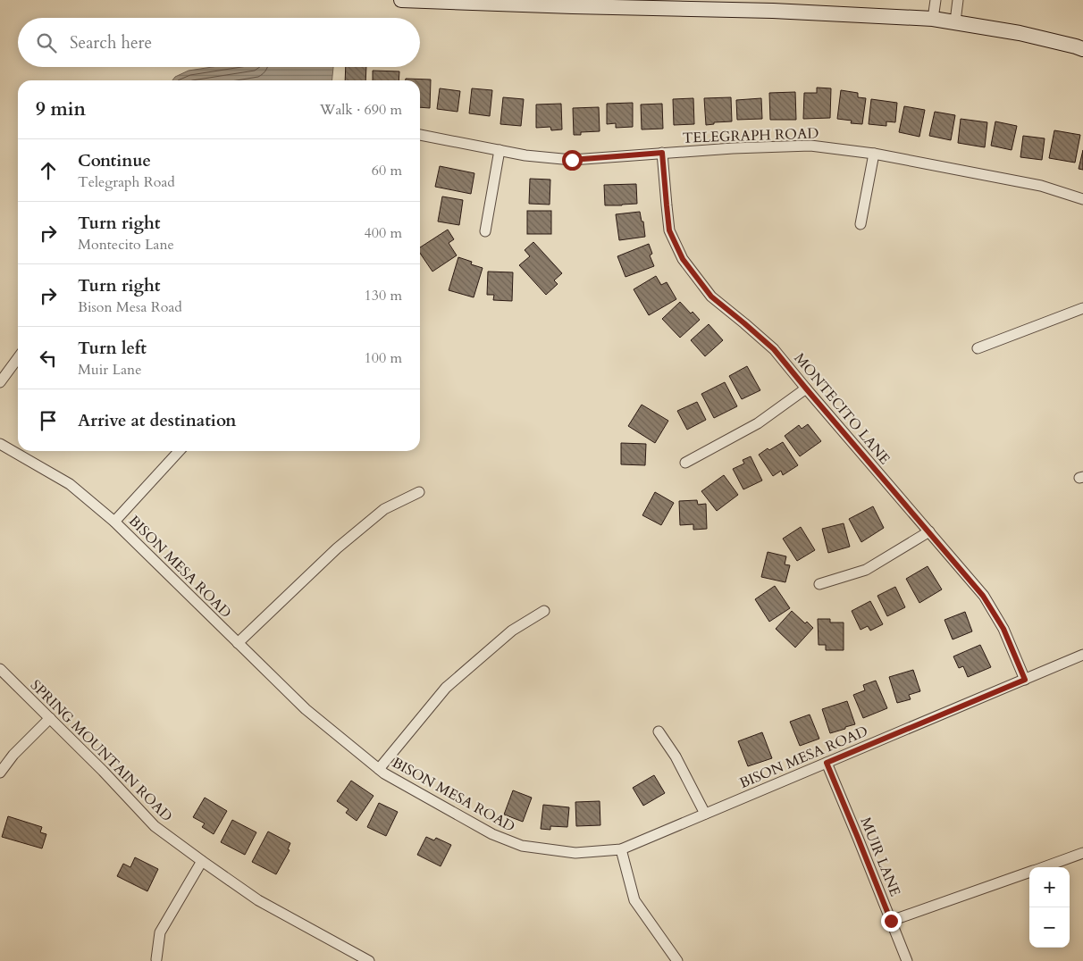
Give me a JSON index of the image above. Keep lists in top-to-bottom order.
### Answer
{
  "streets": {
    "street": [
      "TELEGRAPH ROAD",
      "MONTECITO LANE",
      "BISON MESA ROAD",
      "SPRING MOUNTAIN ROAD",
      "MUIR LANE"
    ]
  },
  "crossings": [
    ["TELEGRAPH ROAD", "MONTECITO LANE"],
    ["MONTECITO LANE", "BISON MESA ROAD"],
    ["BISON MESA ROAD", "MUIR LANE"]
  ],
  "page": {
    "search": "Search here",
    "heading": ["9 min", "Walk · 690 m"],
    "list": [
      ["Continue", "Telegraph Road", "60 m"],
      ["Turn right", "Montecito Lane", "400 m"],
      ["Turn right", "Bison Mesa Road", "130 m"],
      ["Turn left", "Muir Lane", "100 m"],
      "Arrive at destination"
    ],
    "map_buttons": ["+", "−"]
  }
}
